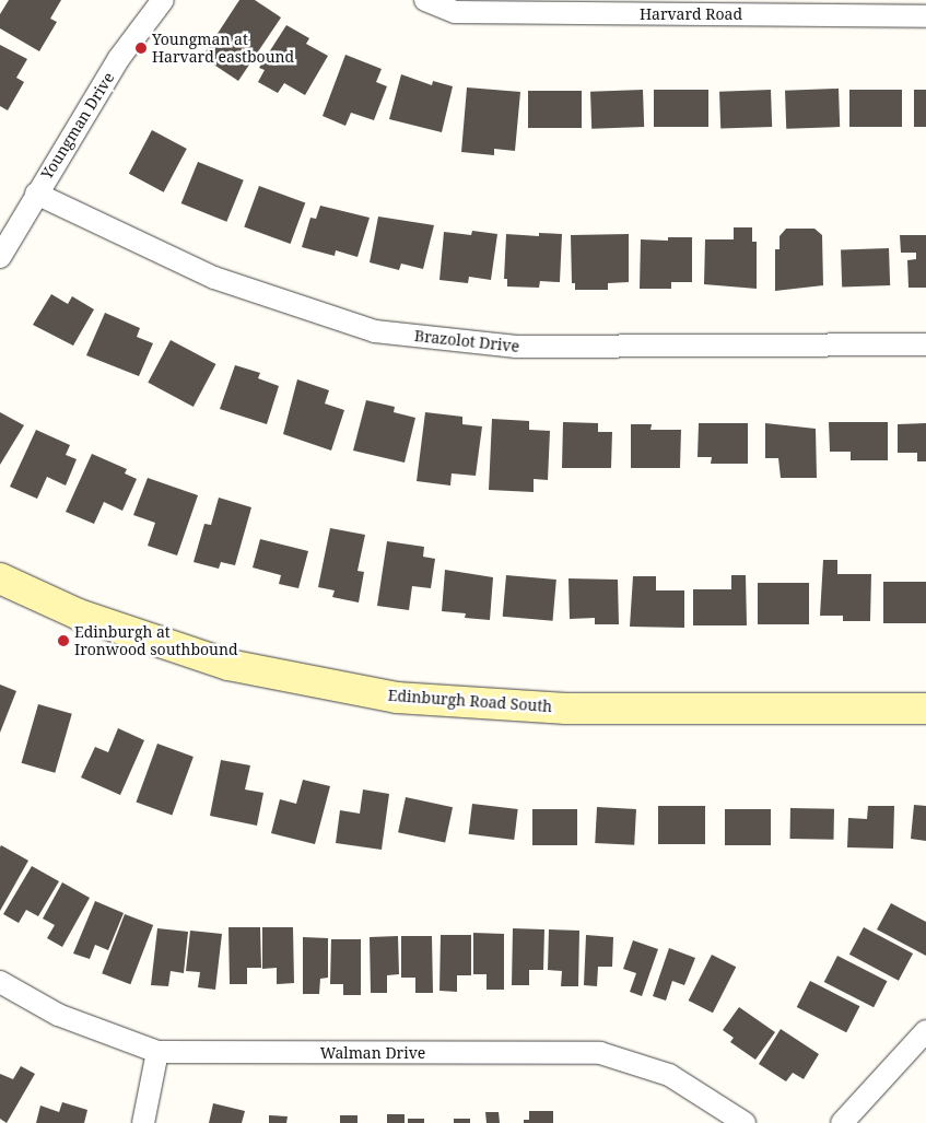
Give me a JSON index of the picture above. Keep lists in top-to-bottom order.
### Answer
{
  "streets": {
    "main road": ["Edinburgh Road South"],
    "street": [
      "Harvard Road",
      "Youngman Drive",
      "Brazolot Drive",
      "Walman Drive"
    ]
  },
  "crossings": [
    ["Youngman Drive", "Brazolot Drive"]
  ],
  "places": ["Youngman at Harvard eastbound", "Edinburgh at Ironwood southbound"]
}
